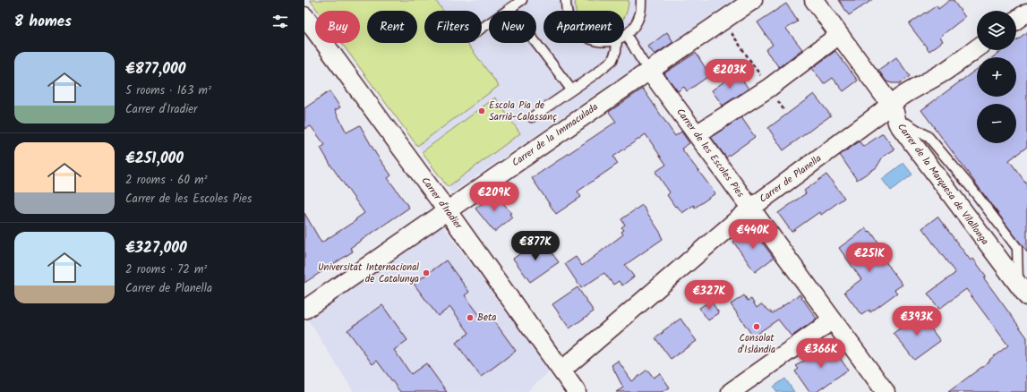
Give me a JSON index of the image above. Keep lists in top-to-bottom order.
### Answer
{
  "streets": {
    "street": [
      "Carrer de la Immaculada",
      "Carrer de les Escoles Pies",
      "Carrer de Planella",
      "Carrer de la Marquesa de Vilallonga",
      "Carrer d'Iradier"
    ]
  },
  "crossings": [
    ["Carrer de la Immaculada", "Carrer de les Escoles Pies"],
    ["Carrer de la Immaculada", "Carrer d'Iradier"],
    ["Carrer de les Escoles Pies", "Carrer de Planella"],
    ["Carrer de Planella", "Carrer de la Marquesa de Vilallonga"],
    ["Carrer de Planella", "Carrer d'Iradier"]
  ],
  "places": [
    "Escola Pia de Sarrià-Calassanç",
    "Universitat Internacional de Catalunya",
    "Beta",
    "Consolat d'Islàndia"
  ],
  "page": {
    "heading": "8 homes",
    "map_buttons": ["+", "−"],
    "chip": [
      "Buy",
      "Rent",
      "Filters",
      "New",
      "Apartment"
    ],
    "list": [
      {
        "name": "€877,000",
        "note": "5 rooms · 163 m² · Carrer d'Iradier"
      },
      {
        "name": "€251,000",
        "note": "2 rooms · 60 m² · Carrer de les Escoles Pies"
      },
      {
        "name": "€327,000",
        "note": "2 rooms · 72 m² · Carrer de Planella"
      }
    ],
    "price": [
      "€203K",
      "€209K",
      "€440K",
      "€877K",
      "€251K",
      "€327K",
      "€393K",
      "€366K"
    ]
  }
}
